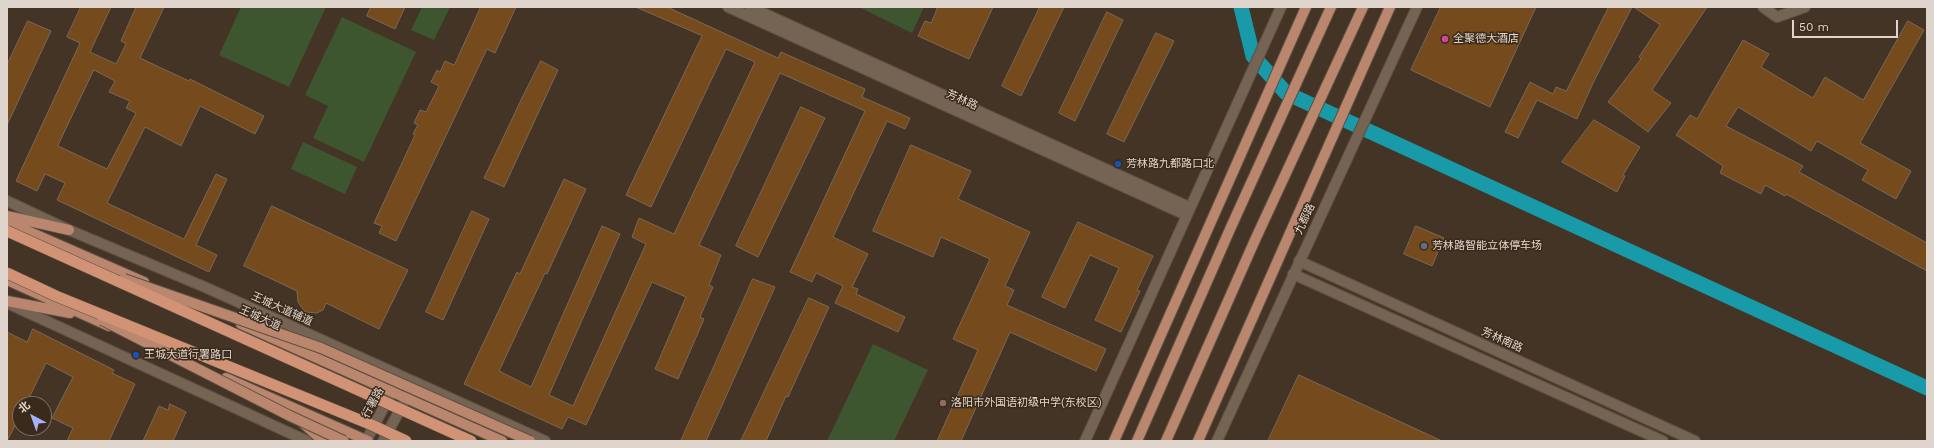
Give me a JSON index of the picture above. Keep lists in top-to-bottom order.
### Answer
{
  "streets": {
    "main road": ["王城大道"],
    "street": [
      "芳林路",
      "九都路",
      "王城大道辅道",
      "芳林南路",
      "行署路"
    ]
  },
  "crossings": [
    ["九都路", "芳林南路"],
    ["王城大道辅道", "行署路"],
    ["王城大道", "行署路"]
  ],
  "places": [
    "全聚德大酒店",
    "芳林路九都路口北",
    "芳林路智能立体停车场",
    "王城大道行署路口",
    "洛阳市外国语初级中学(东校区)"
  ],
  "scale_bar": "50 m",
  "north": "top left"
}
